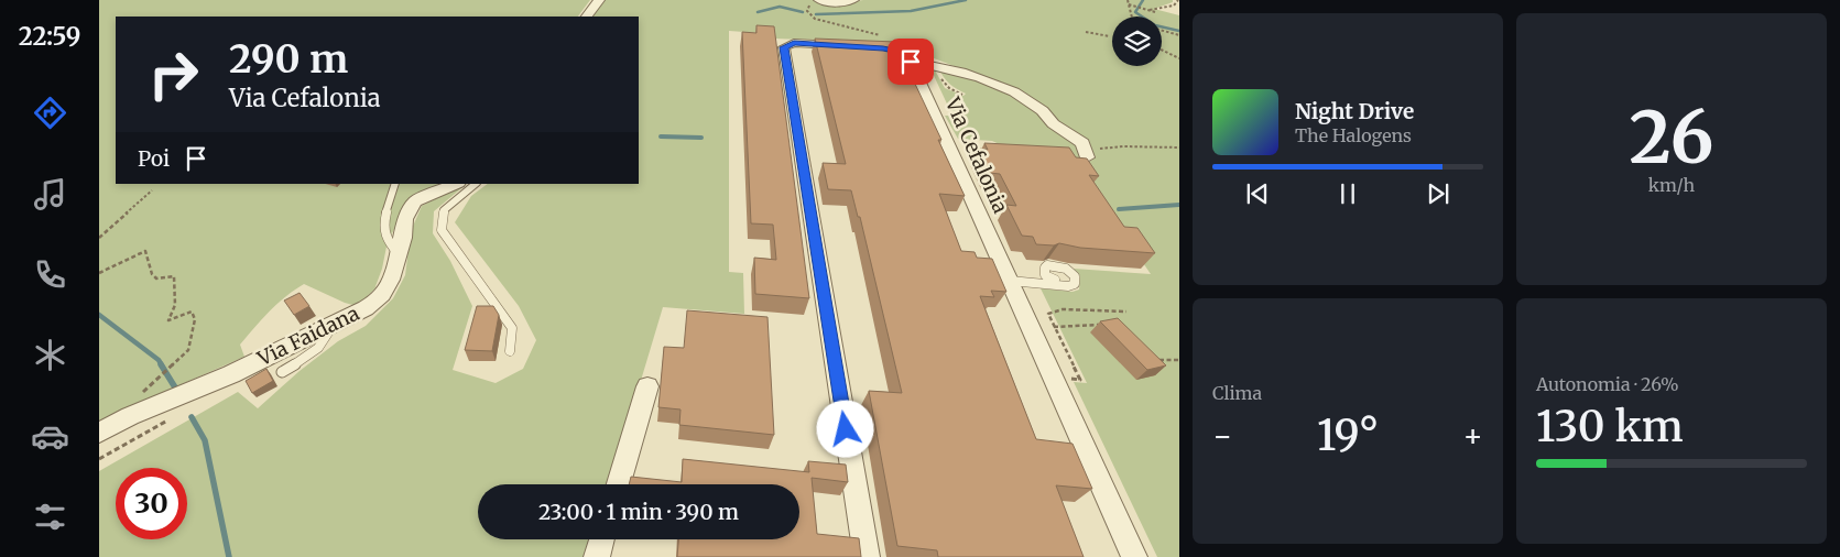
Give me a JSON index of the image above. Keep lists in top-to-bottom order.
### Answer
{
  "streets": {
    "street": ["Via Cefalonia", "Via Faidana"]
  },
  "page": {
    "tabs": "22:59",
    "tile": [
      ["26", "km/h"],
      "Clima",
      ["Autonomia · 26%", "130 km"]
    ],
    "turn": ["290 m", "Via Cefalonia"],
    "song": ["Night Drive", "The Halogens"],
    "then": "Poi",
    "heat": ["−", "19°", "+"],
    "limit": "30",
    "trip": "23:00 · 1 min · 390 m"
  }
}
